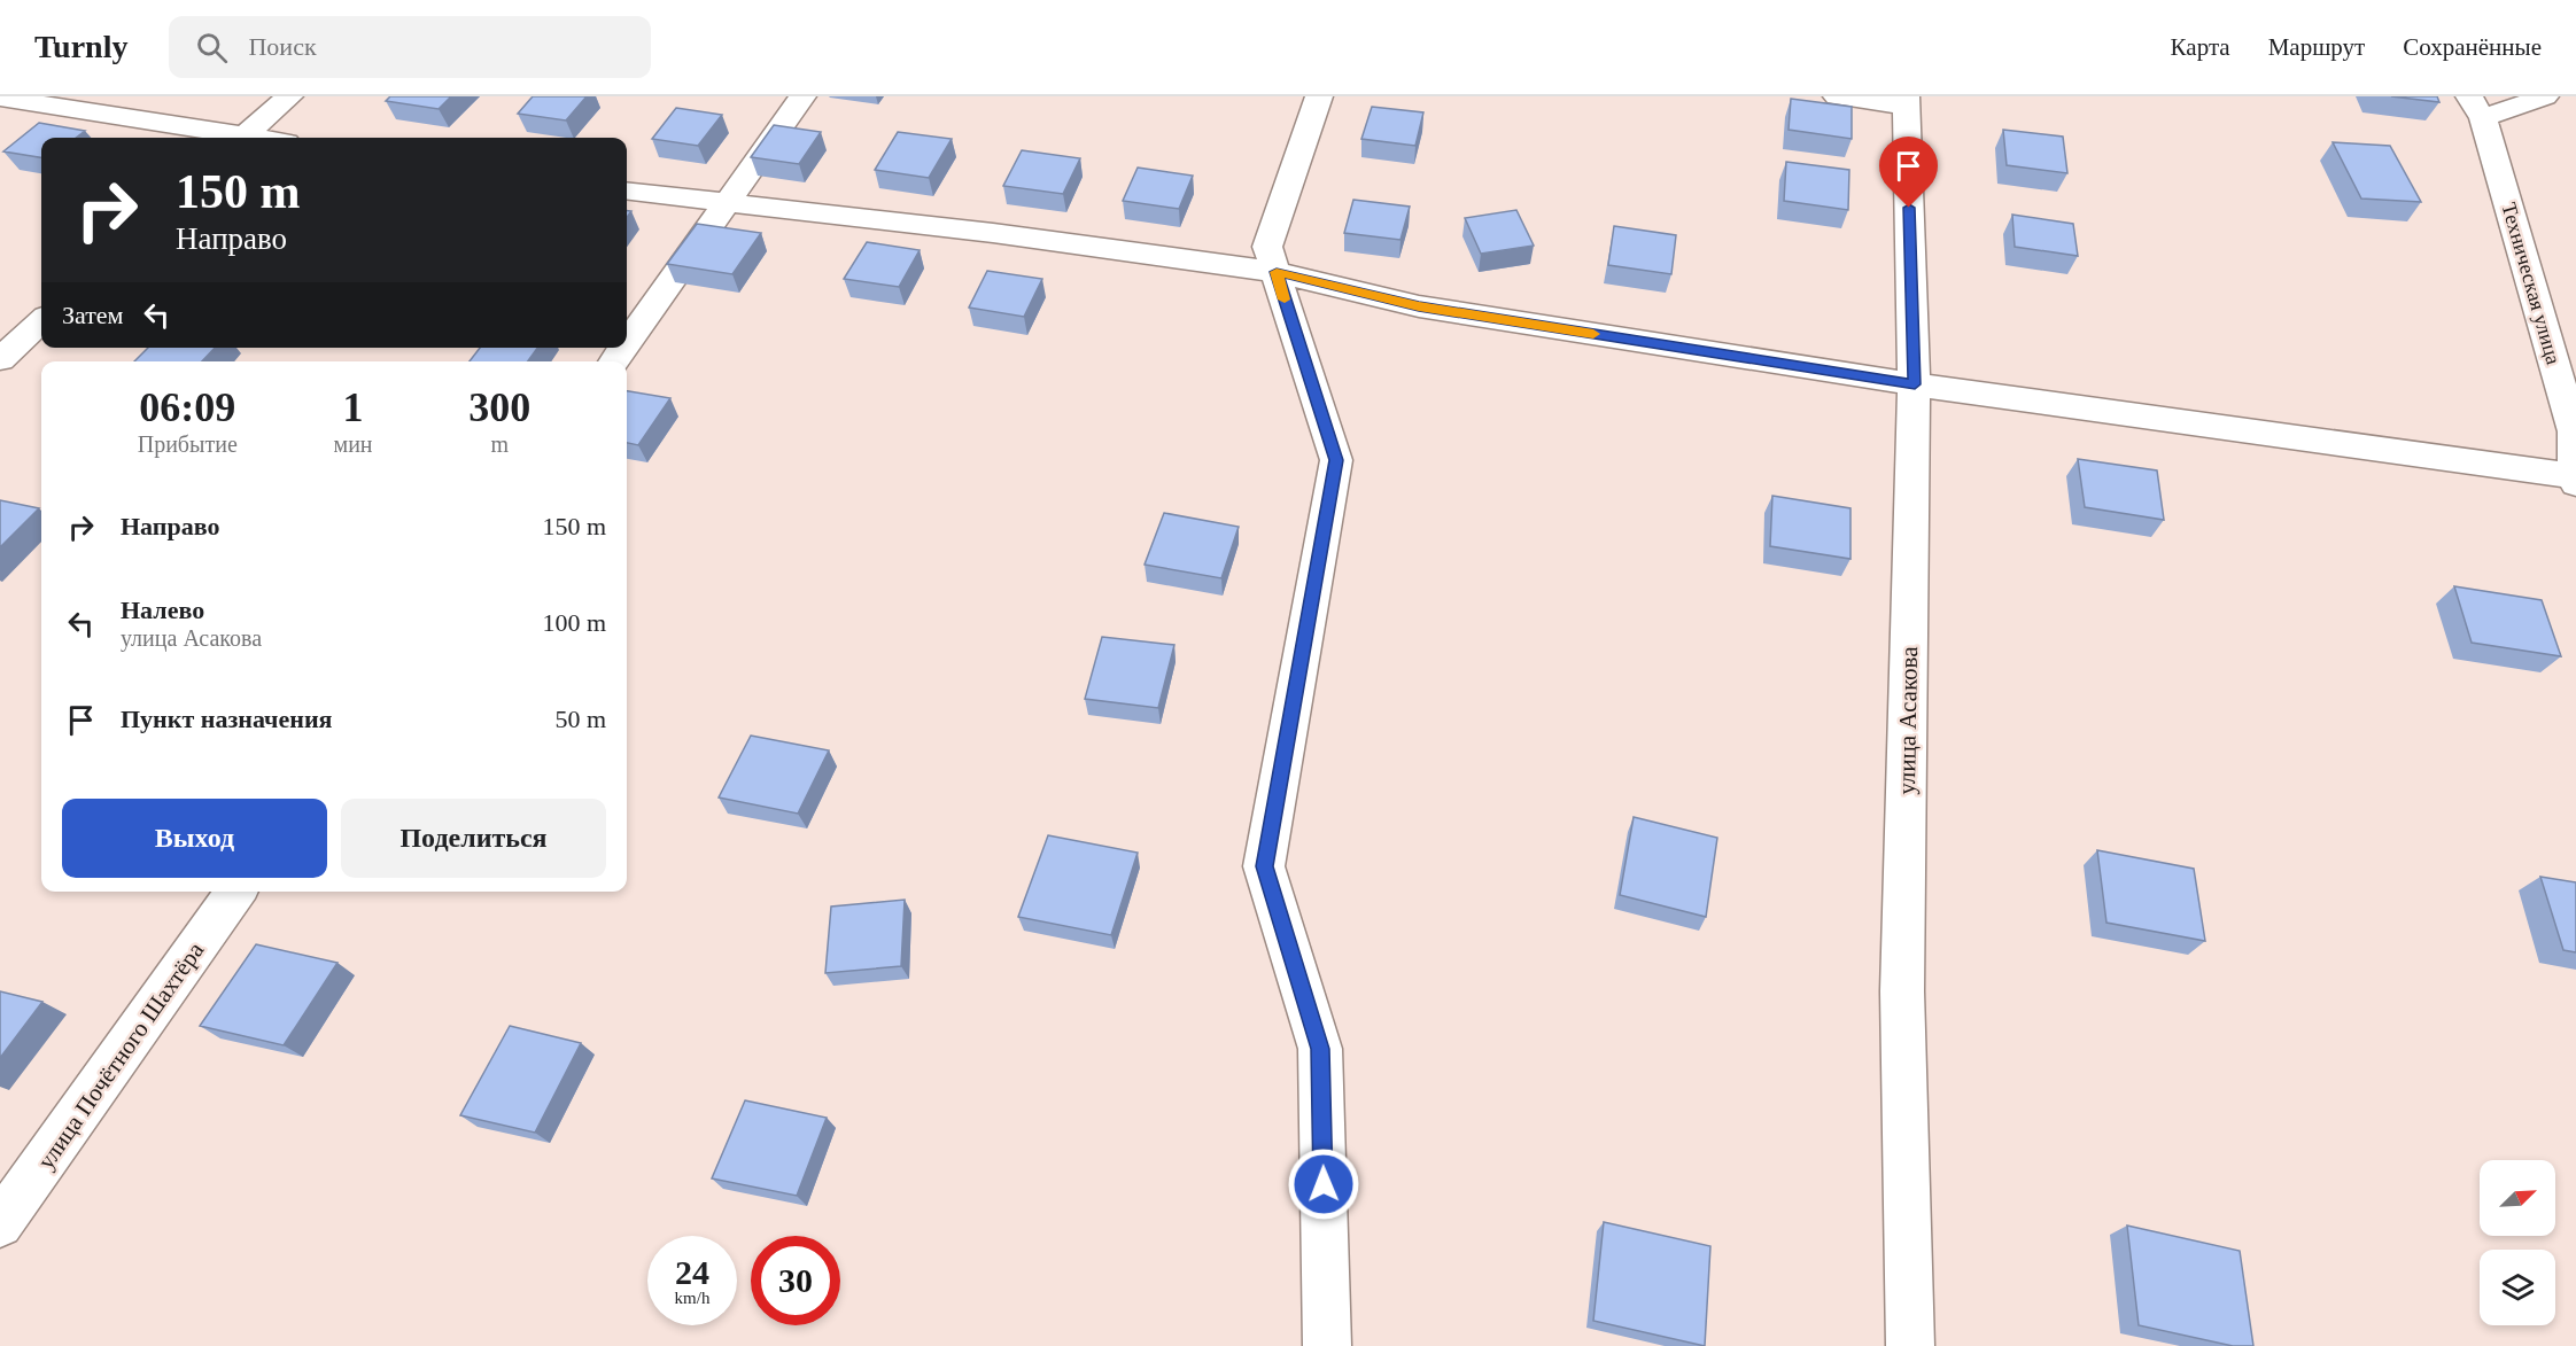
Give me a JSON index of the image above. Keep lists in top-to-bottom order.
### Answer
{
  "streets": {
    "street": ["Техническая улица", "улица Асакова", "улица Почётного Шахтёра"]
  },
  "north": "top right",
  "page": {
    "header": "Turnly",
    "search": "Поиск",
    "nav": ["Карта", "Маршрут", "Сохранённые"],
    "turn": ["150 m", "Направо"],
    "then": "Затем",
    "eta": [
      "06:09",
      "Прибытие",
      "1",
      "мин",
      "300",
      "m"
    ],
    "list": [
      {
        "name": "Направо",
        "value": "150 m"
      },
      {
        "name": "Налево",
        "note": "улица Асакова",
        "value": "100 m"
      },
      {
        "name": "Пункт назначения",
        "value": "50 m"
      }
    ],
    "buttons": ["Выход", "Поделиться"],
    "speed": "24 km/h",
    "limit": "30"
  }
}
